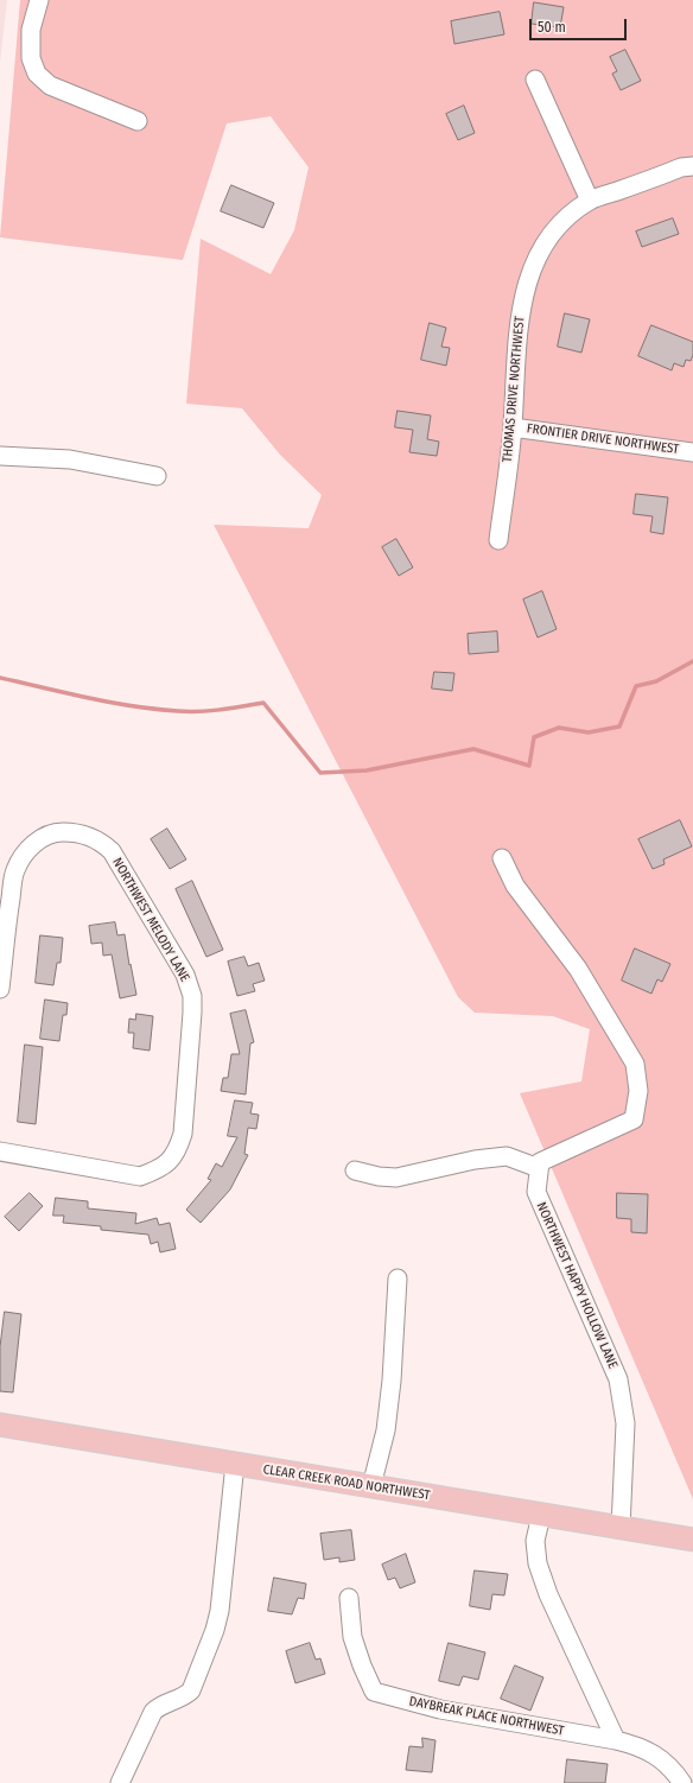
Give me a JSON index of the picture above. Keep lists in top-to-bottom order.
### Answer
{
  "streets": {
    "main road": ["CLEAR CREEK ROAD NORTHWEST"],
    "street": [
      "THOMAS DRIVE NORTHWEST",
      "FRONTIER DRIVE NORTHWEST",
      "NORTHWEST MELODY LANE",
      "NORTHWEST HAPPY HOLLOW LANE",
      "DAYBREAK PLACE NORTHWEST"
    ]
  },
  "crossings": [
    ["THOMAS DRIVE NORTHWEST", "FRONTIER DRIVE NORTHWEST"],
    ["NORTHWEST HAPPY HOLLOW LANE", "CLEAR CREEK ROAD NORTHWEST"]
  ],
  "scale_bar": "50 m"
}
